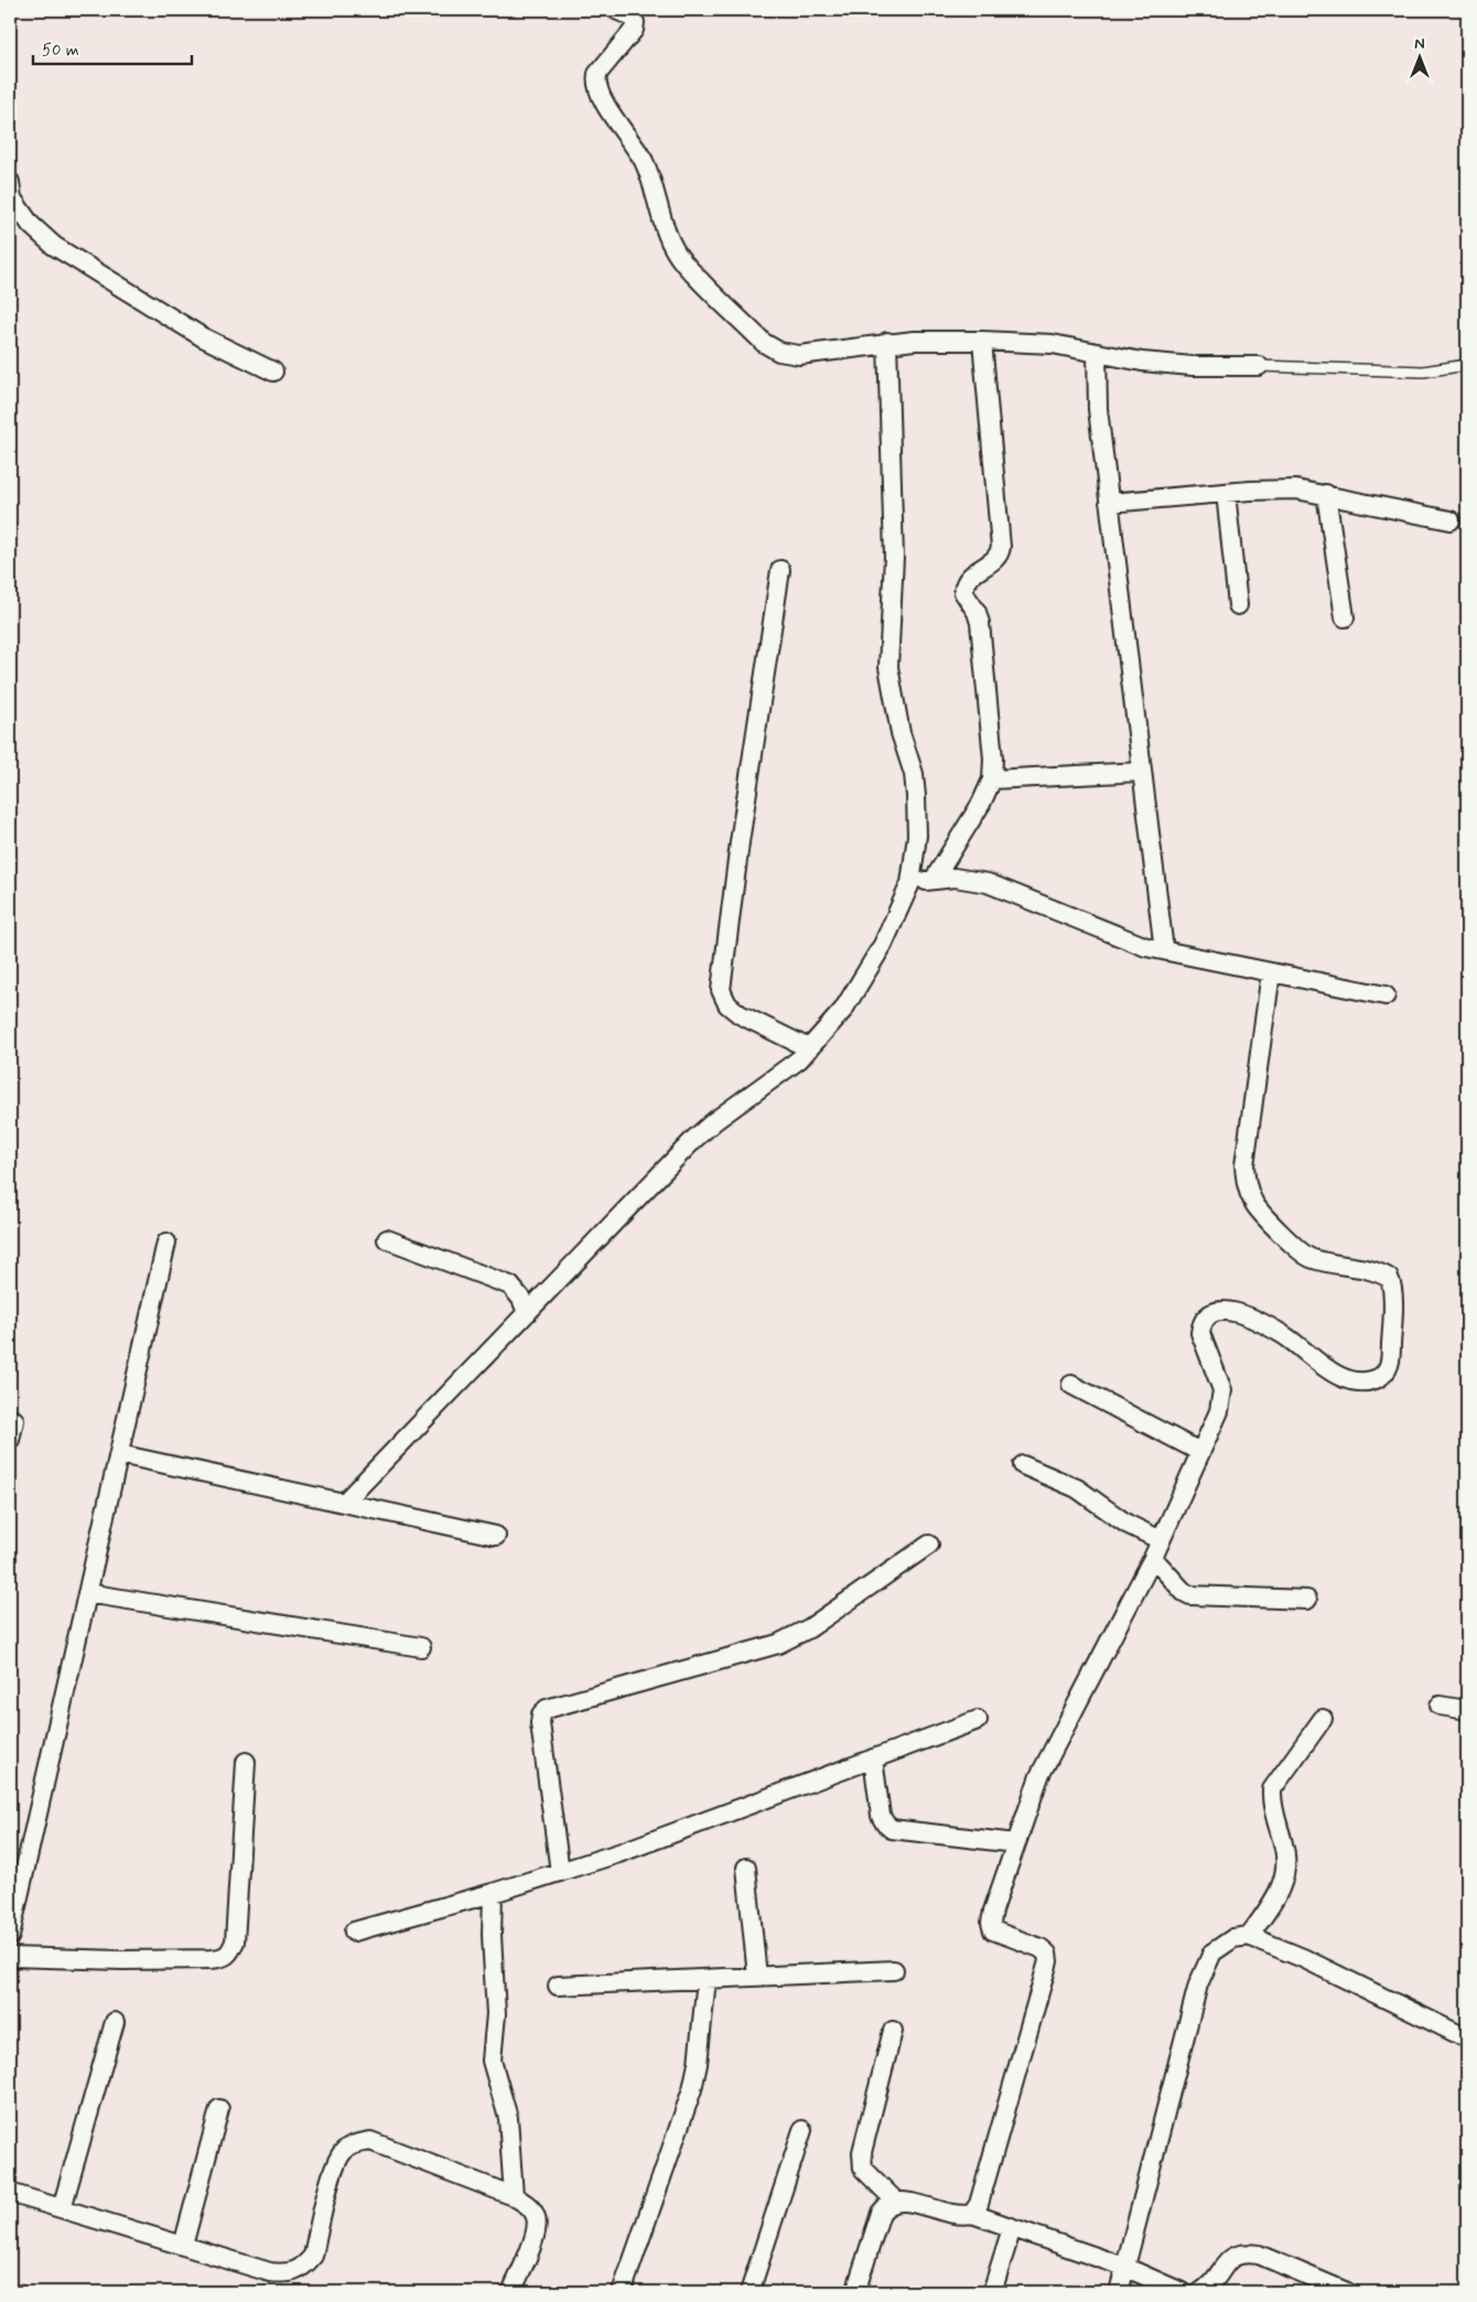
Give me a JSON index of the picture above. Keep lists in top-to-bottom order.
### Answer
{
  "scale_bar": "50 m",
  "north": "top"
}
